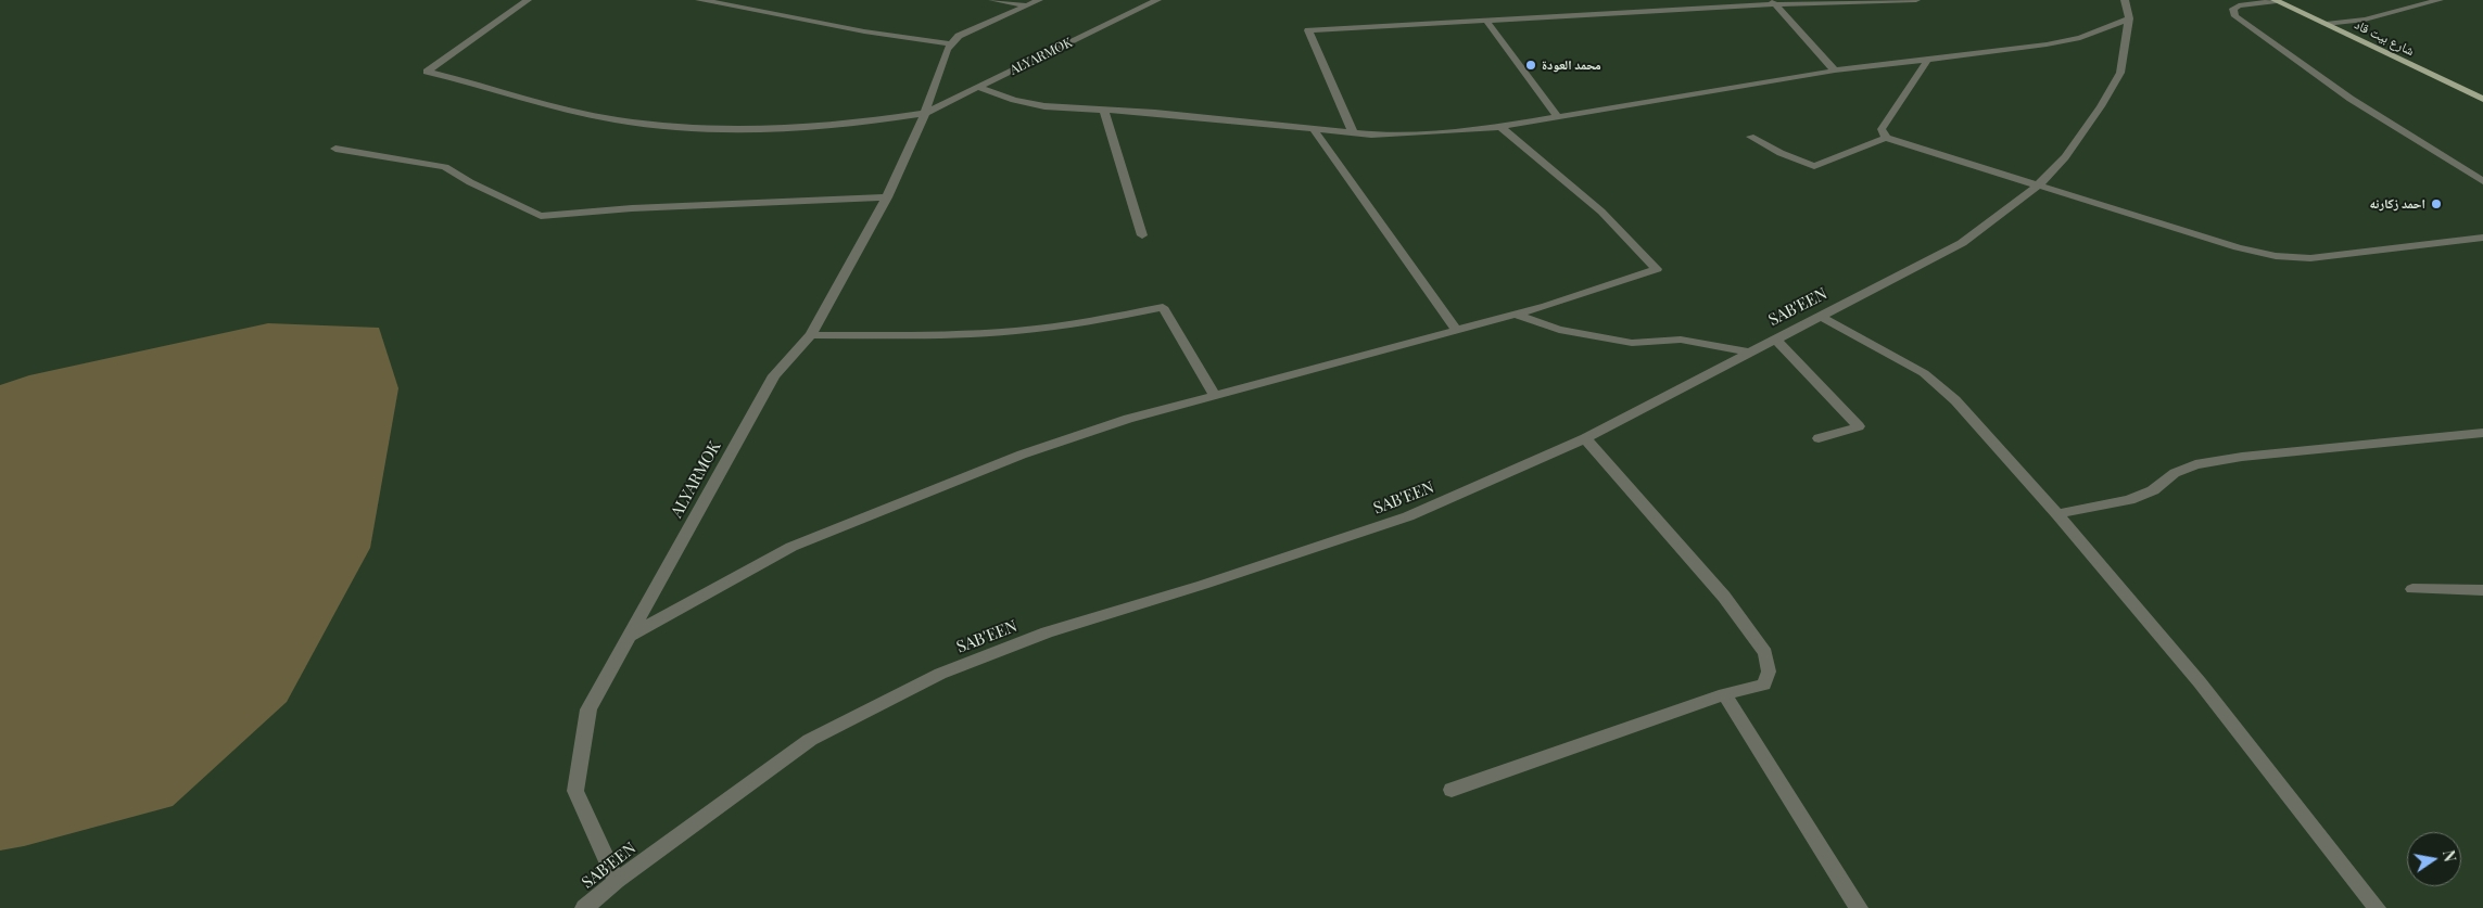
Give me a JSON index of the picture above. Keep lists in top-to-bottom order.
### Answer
{
  "streets": {
    "main road": ["شارع بيت قاد"],
    "street": ["ALYARMOK", "SAB'EEN"]
  },
  "crossings": [
    ["ALYARMOK", "SAB'EEN"]
  ],
  "places": ["محمد العودة", "احمد زكارنه"],
  "north": "right"
}
